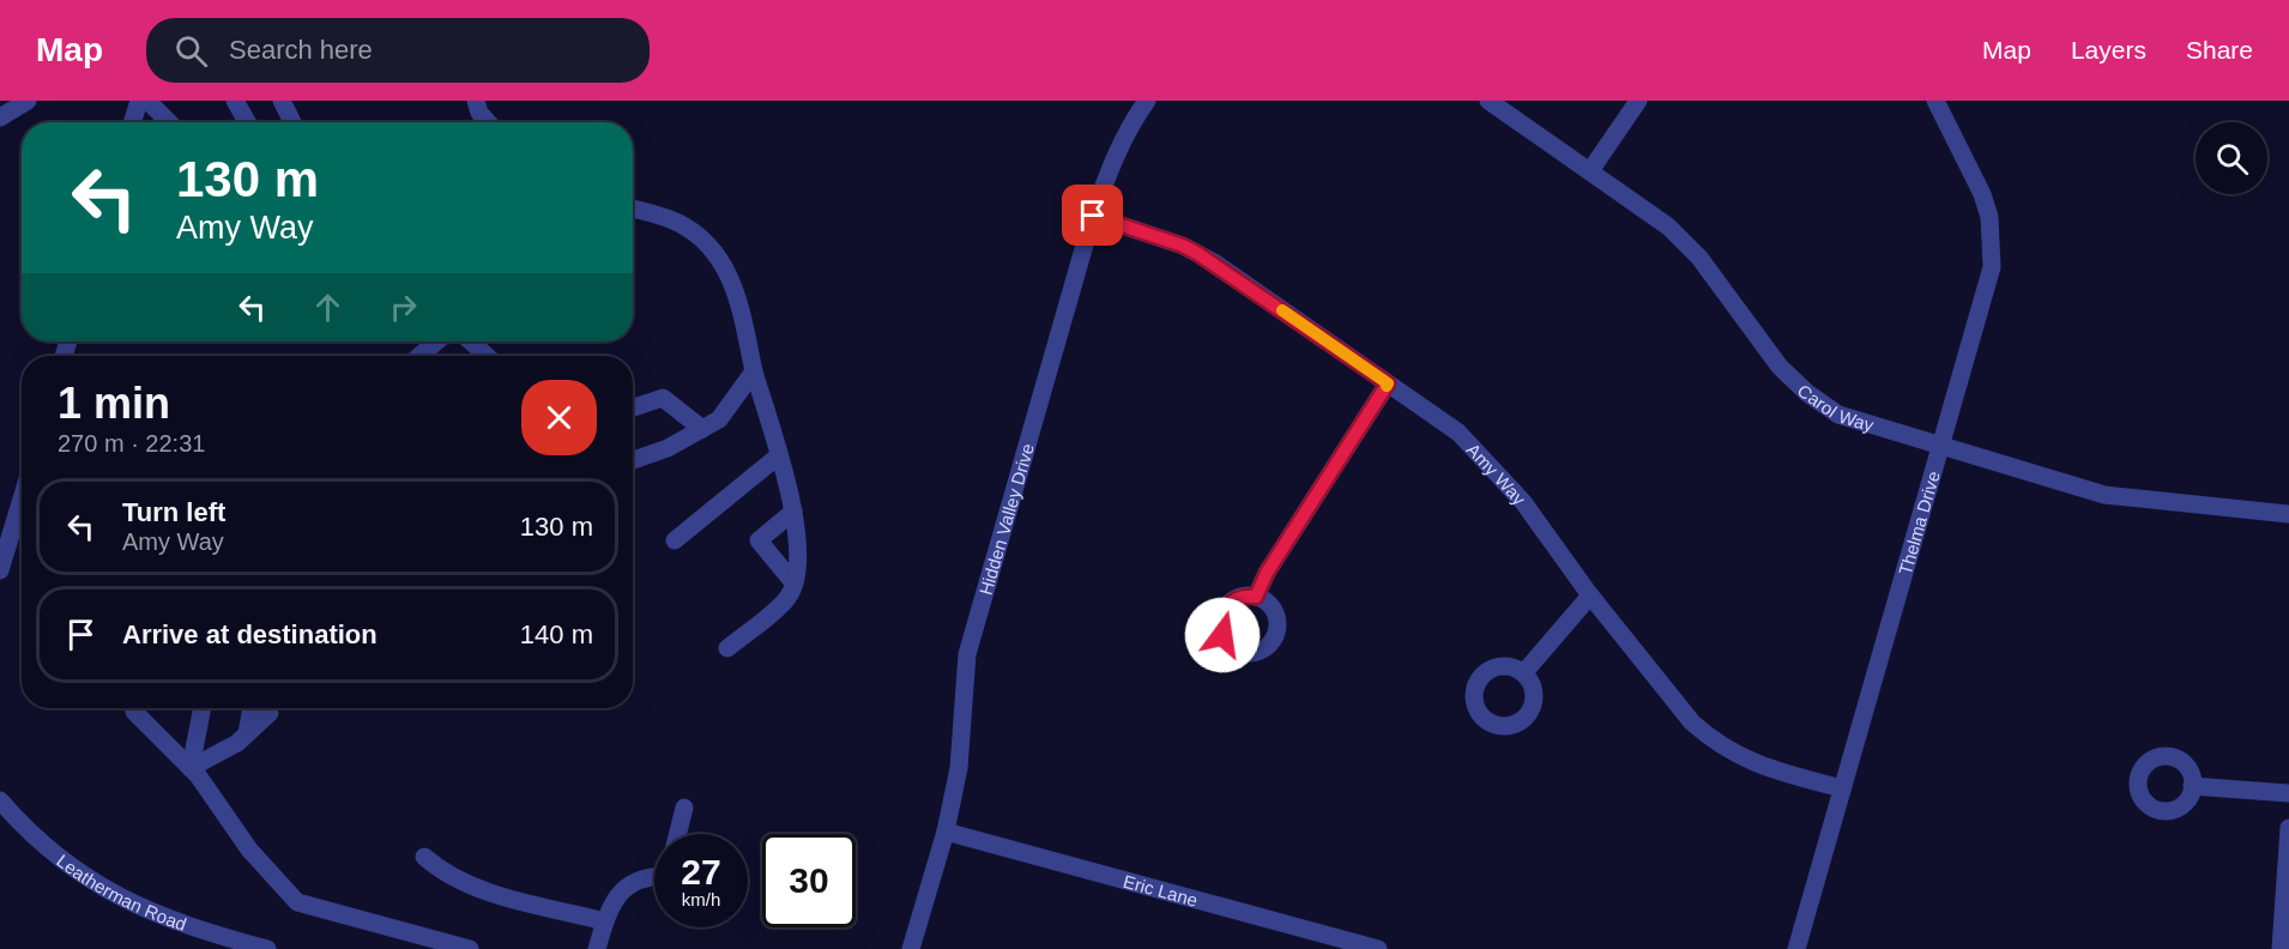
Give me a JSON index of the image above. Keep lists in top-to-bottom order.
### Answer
{
  "streets": {
    "street": [
      "Carol Way",
      "Amy Way",
      "Hidden Valley Drive",
      "Thelma Drive",
      "Eric Lane",
      "Leatherman Road"
    ]
  },
  "crossings": [
    ["Carol Way", "Thelma Drive"],
    ["Amy Way", "Hidden Valley Drive"],
    ["Amy Way", "Thelma Drive"],
    ["Hidden Valley Drive", "Eric Lane"]
  ],
  "page": {
    "header": "Map",
    "search": "Search here",
    "nav": ["Map", "Layers", "Share"],
    "turn": ["130 m", "Amy Way"],
    "heading": ["1 min", "270 m · 22:31"],
    "list": [
      {
        "name": "Turn left",
        "note": "Amy Way",
        "value": "130 m"
      },
      {
        "name": "Arrive at destination",
        "value": "140 m"
      }
    ],
    "speed": "27 km/h",
    "limit": "30"
  }
}
